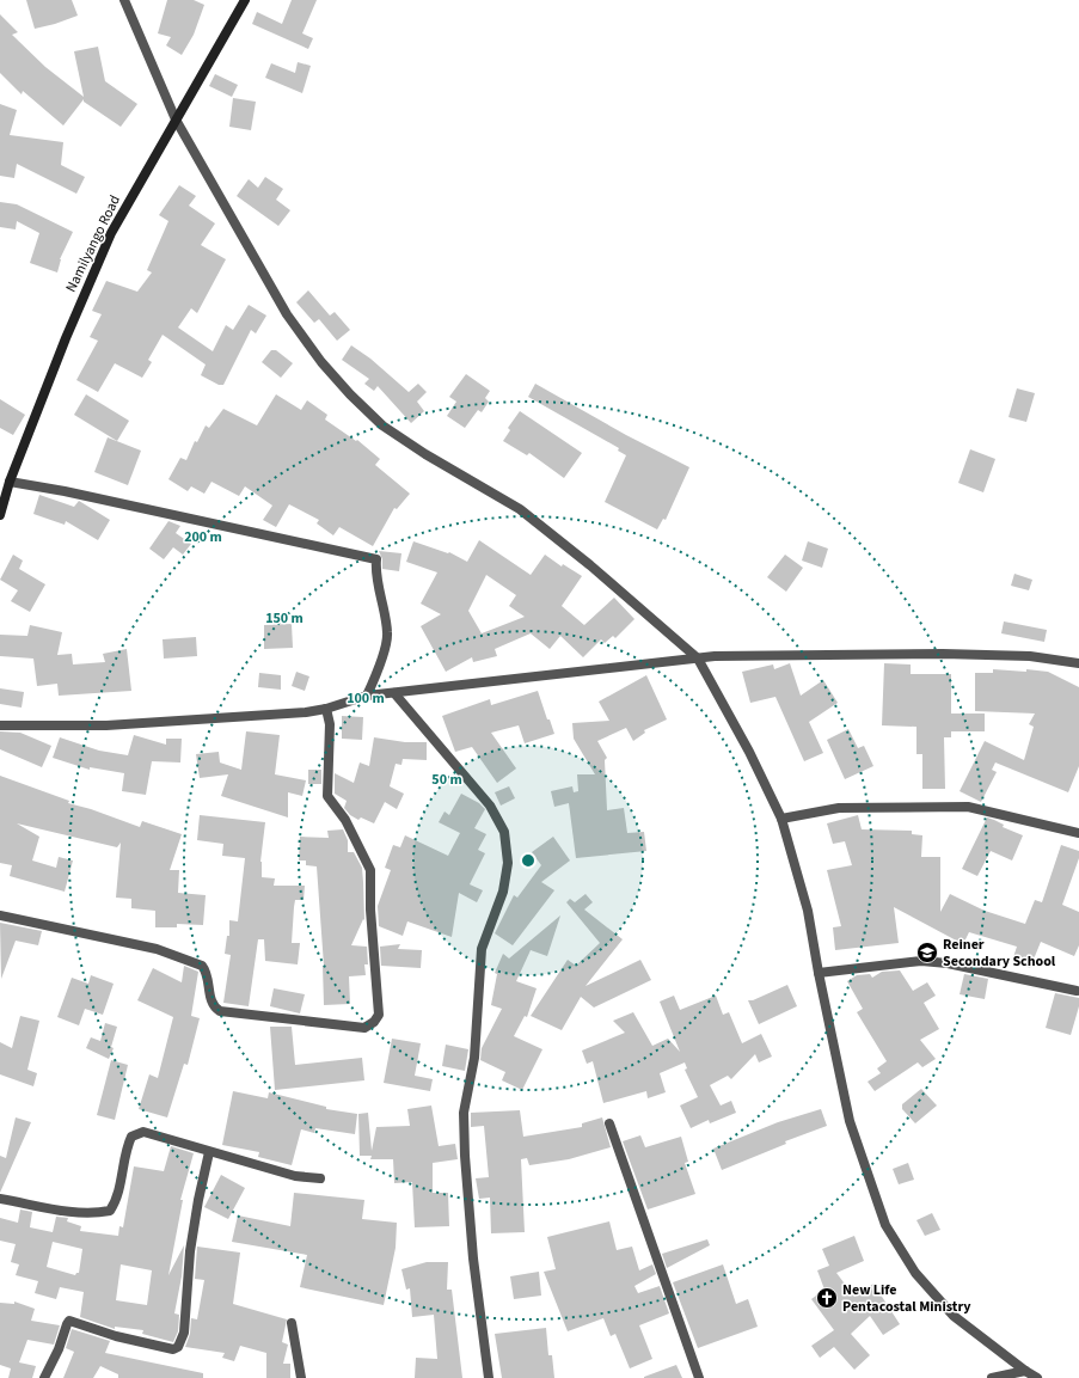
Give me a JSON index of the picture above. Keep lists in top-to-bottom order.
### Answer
{
  "streets": {
    "main road": ["Namilyango Road"]
  },
  "places": {
    "school or university": ["Reiner Secondary School"],
    "church": ["New Life Pentacostal Ministry"]
  },
  "rings": [
    "200 m",
    "150 m",
    "100 m",
    "50 m"
  ]
}
